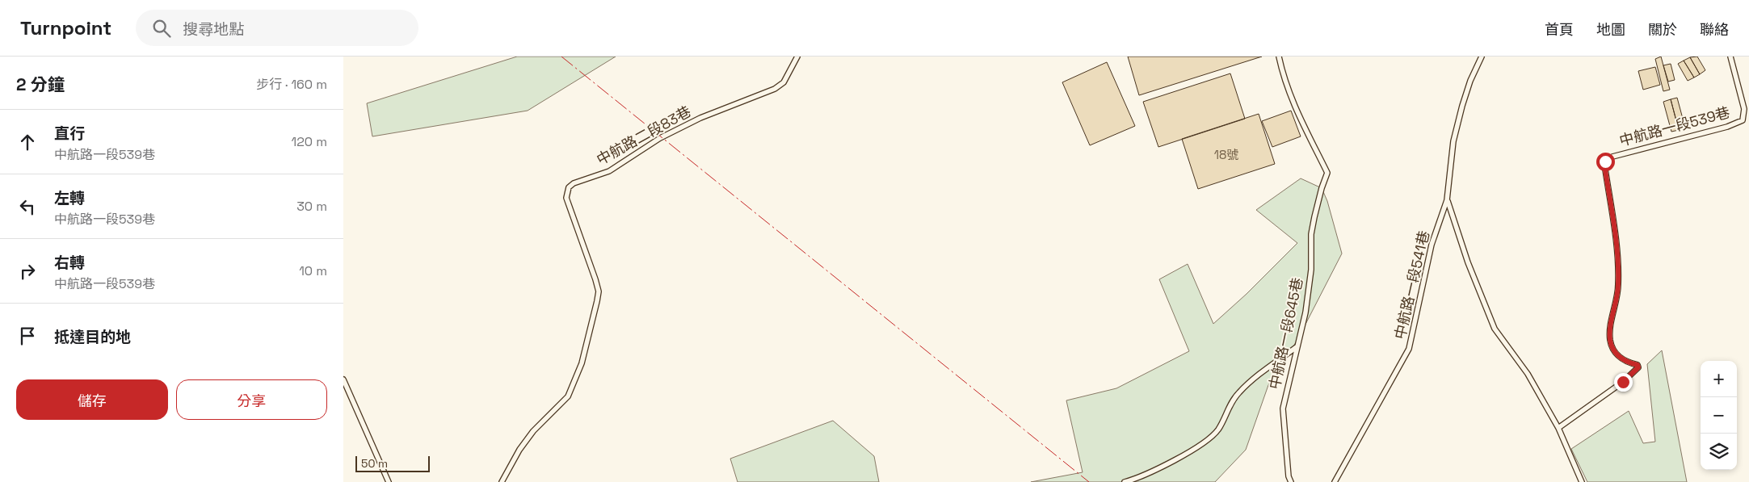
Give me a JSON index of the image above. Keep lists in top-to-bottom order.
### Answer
{
  "streets": {
    "lane": [
      "中航路一段539巷",
      "中航路二段83巷",
      "中航路一段541巷",
      "中航路一段645巷"
    ]
  },
  "house_numbers": ["18號"],
  "scale_bar": "50 m",
  "page": {
    "header": "Turnpoint",
    "search": "搜尋地點",
    "nav": [
      "首頁",
      "地圖",
      "關於",
      "聯絡"
    ],
    "heading": ["2 分鐘", "步行 · 160 m"],
    "list": [
      ["直行", "中航路一段539巷", "120 m"],
      ["左轉", "中航路一段539巷", "30 m"],
      ["右轉", "中航路一段539巷", "10 m"],
      "抵達目的地"
    ],
    "map_buttons": ["+", "−"],
    "buttons": ["儲存", "分享"],
    "scale": "50 m"
  }
}
